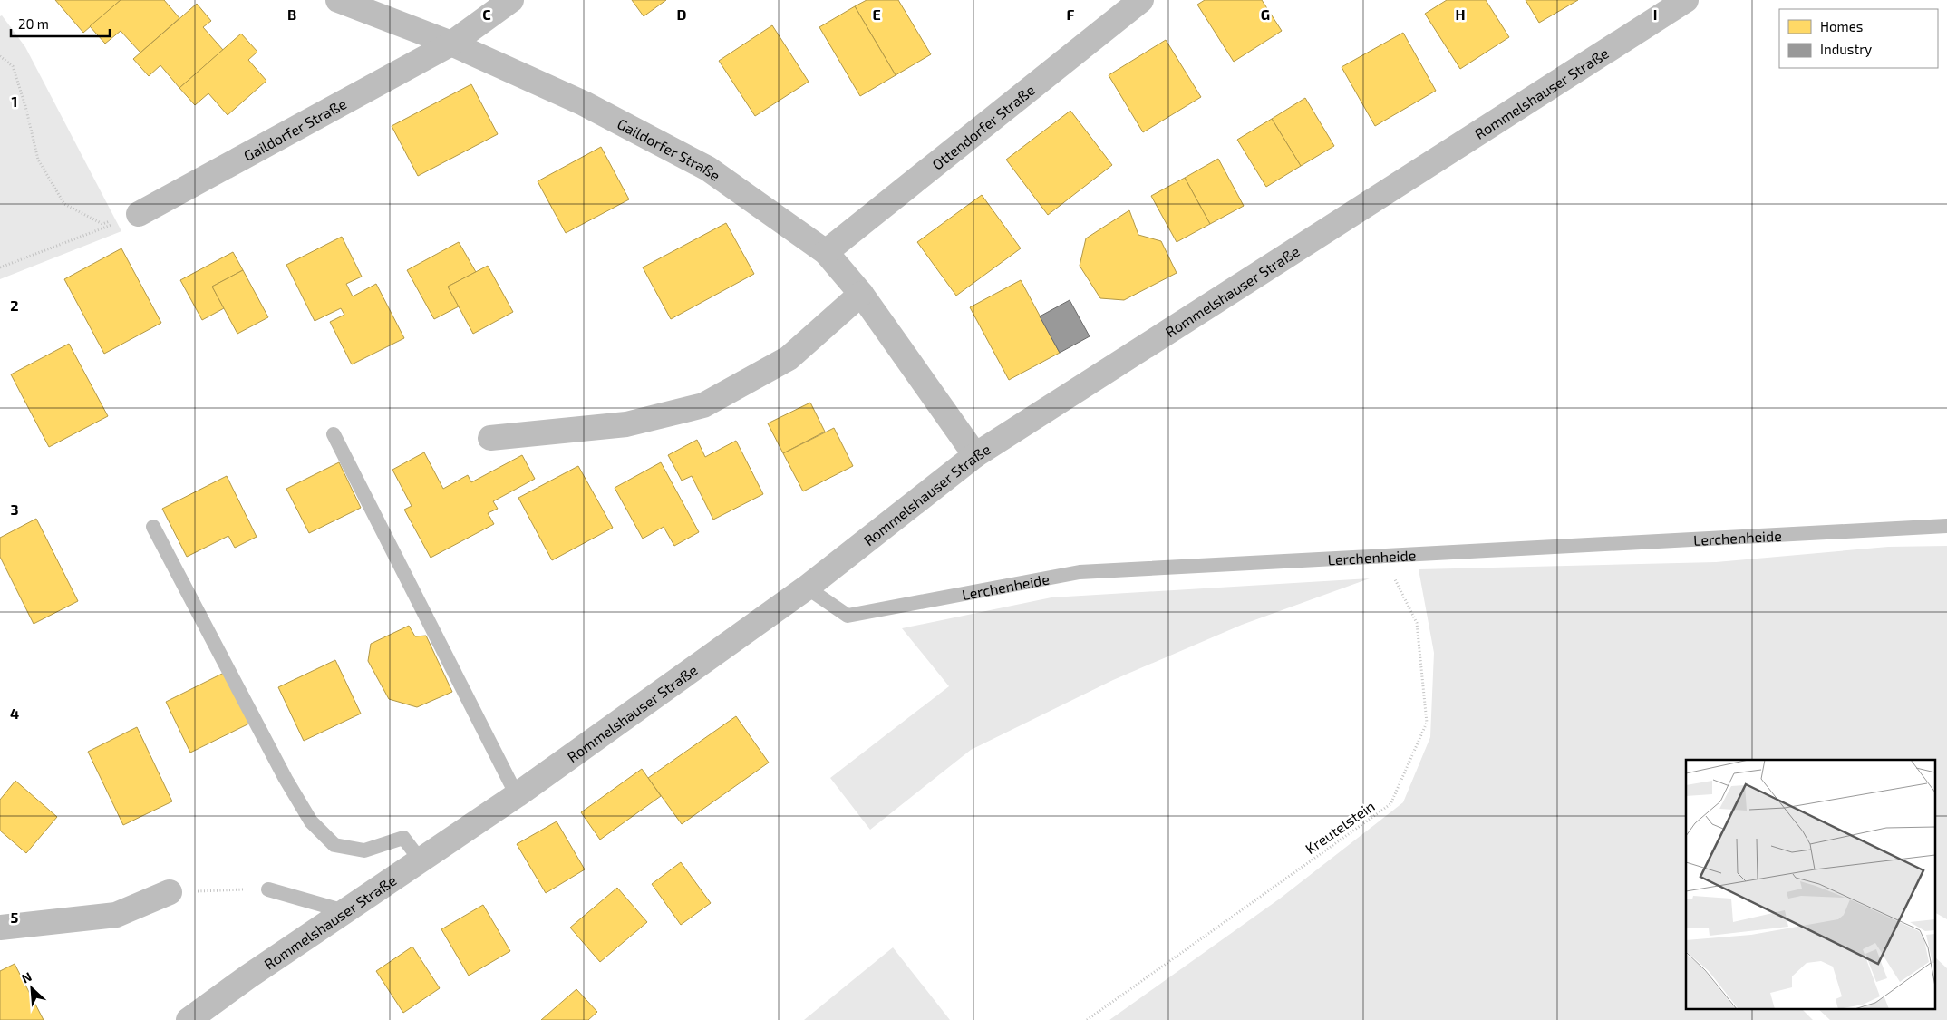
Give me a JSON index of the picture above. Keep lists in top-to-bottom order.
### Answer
{
  "streets": {
    "street": ["Rommelshauser Straße", "Ottendorfer Straße", "Gaildorfer Straße"],
    "lane": ["Lerchenheide"],
    "path": ["Kreutelstein"]
  },
  "crossings": [
    ["Rommelshauser Straße", "Gaildorfer Straße"],
    ["Rommelshauser Straße", "Lerchenheide"],
    ["Ottendorfer Straße", "Gaildorfer Straße"],
    ["Lerchenheide", "Kreutelstein"]
  ],
  "legend": ["Homes", "Industry"],
  "scale_bar": "20 m",
  "north": "top left",
  "grid": {
    "columns": [
      "B",
      "C",
      "D",
      "E",
      "F",
      "G",
      "H",
      "I"
    ],
    "rows": [
      "1",
      "2",
      "3",
      "4",
      "5"
    ]
  }
}
